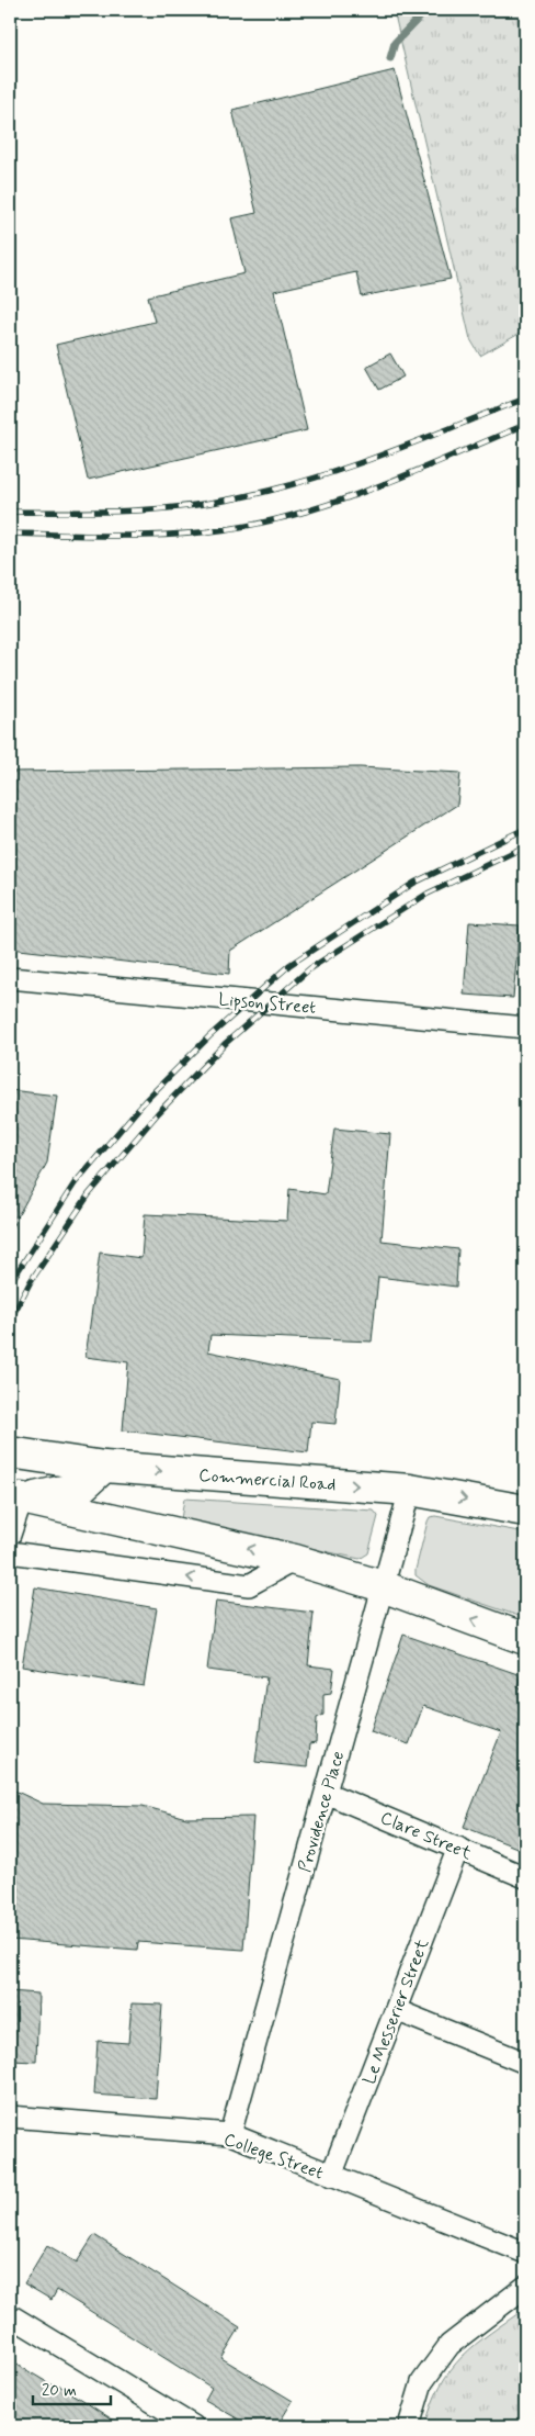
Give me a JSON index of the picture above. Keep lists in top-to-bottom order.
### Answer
{
  "streets": {
    "main road": ["Commercial Road"],
    "street": [
      "Lipson Street",
      "Providence Place",
      "Clare Street",
      "Le Messerier Street",
      "College Street"
    ]
  },
  "crossings": [
    ["Commercial Road", "Providence Place"],
    ["Providence Place", "Clare Street"],
    ["Providence Place", "College Street"],
    ["Clare Street", "Le Messerier Street"],
    ["Le Messerier Street", "College Street"]
  ],
  "scale_bar": "20 m"
}
